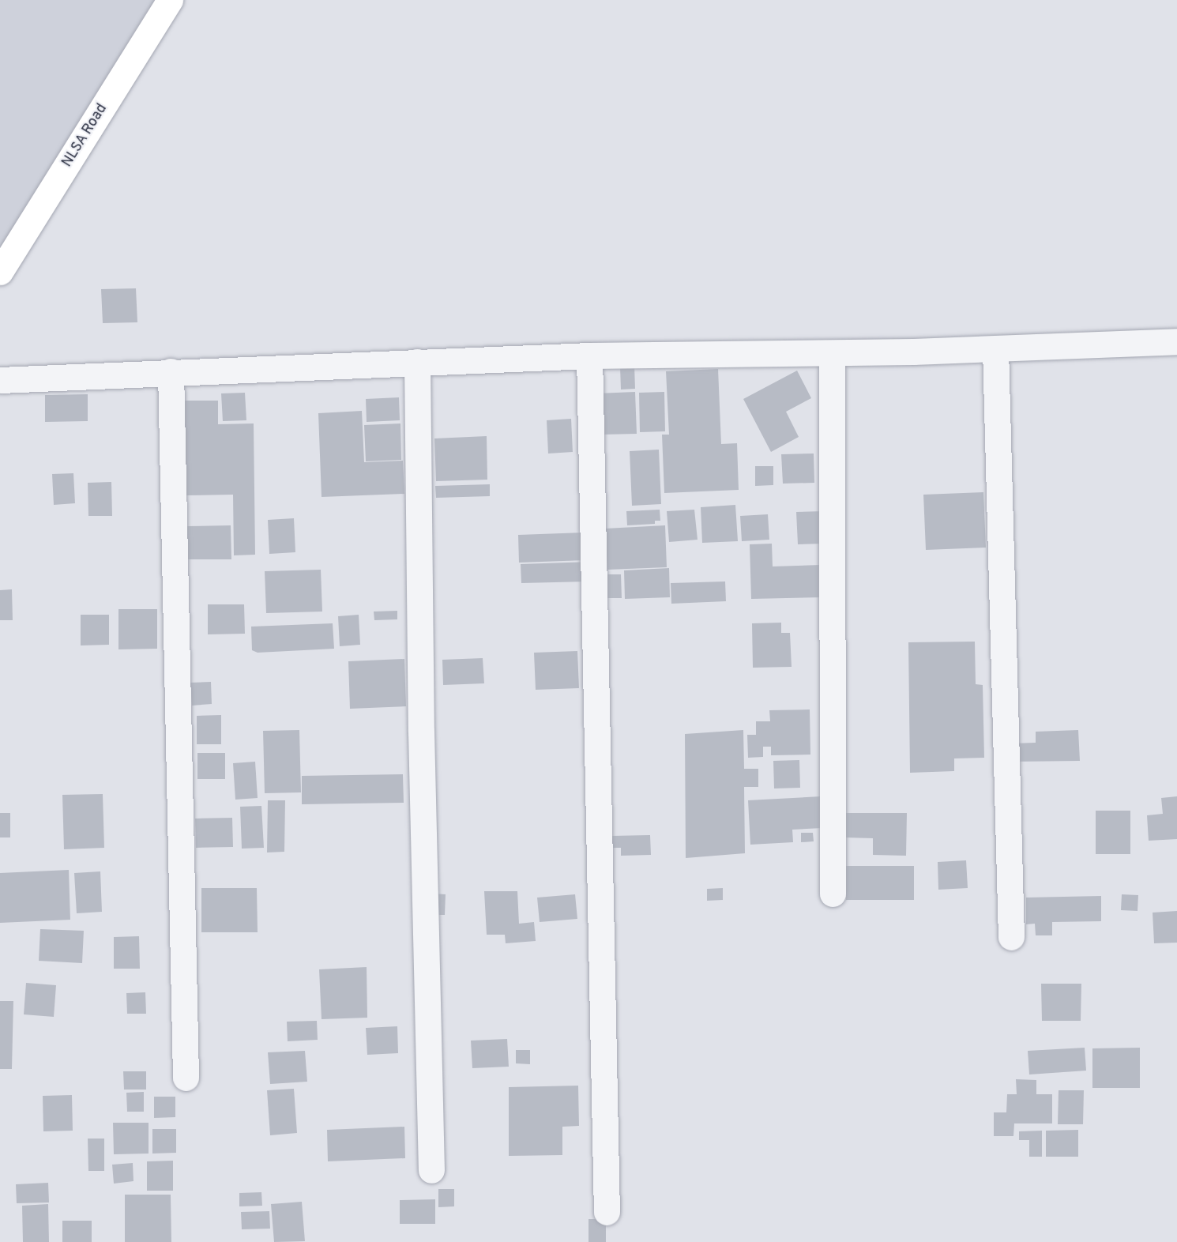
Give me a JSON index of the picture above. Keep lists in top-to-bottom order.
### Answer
{
  "streets": {
    "main road": ["NLSA Road"]
  }
}
